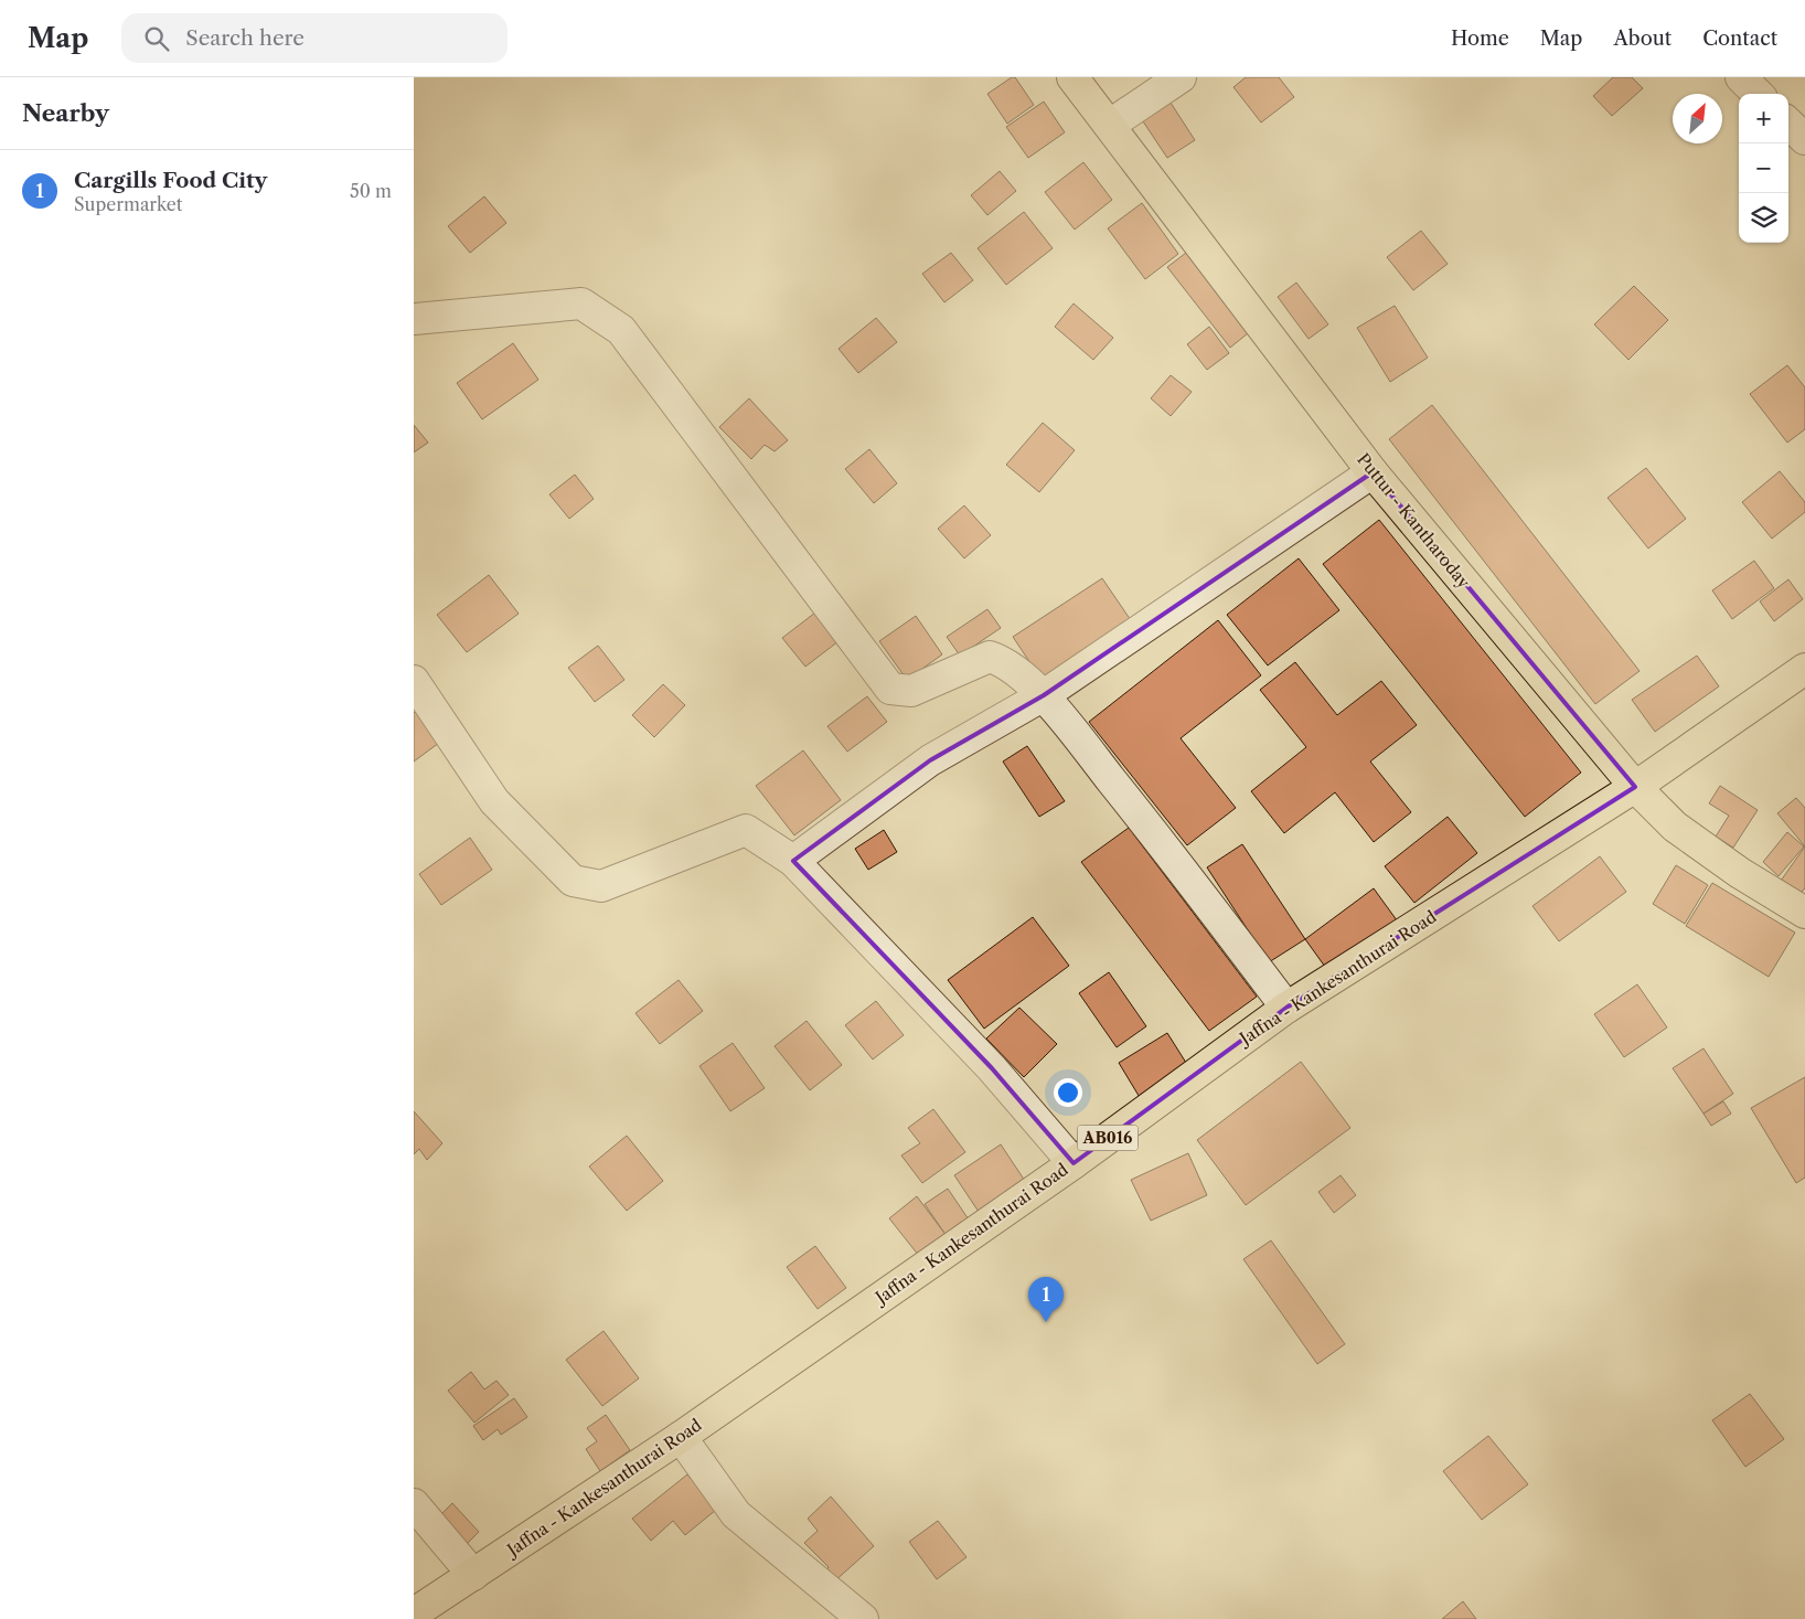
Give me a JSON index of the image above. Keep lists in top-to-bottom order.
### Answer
{
  "streets": {
    "main road": ["Puttur - Kantharoday", "Jaffna - Kankesanthurai Road", "AB016"]
  },
  "crossings": [
    ["Puttur - Kantharoday", "Jaffna - Kankesanthurai Road"]
  ],
  "north": "top right",
  "page": {
    "header": "Map",
    "search": "Search here",
    "nav": [
      "Home",
      "Map",
      "About",
      "Contact"
    ],
    "heading": "Nearby",
    "map_buttons": ["+", "−"],
    "list": [
      {
        "mark": "1",
        "name": "Cargills Food City",
        "note": "Supermarket",
        "value": "50 m"
      }
    ],
    "pins": "1"
  }
}
